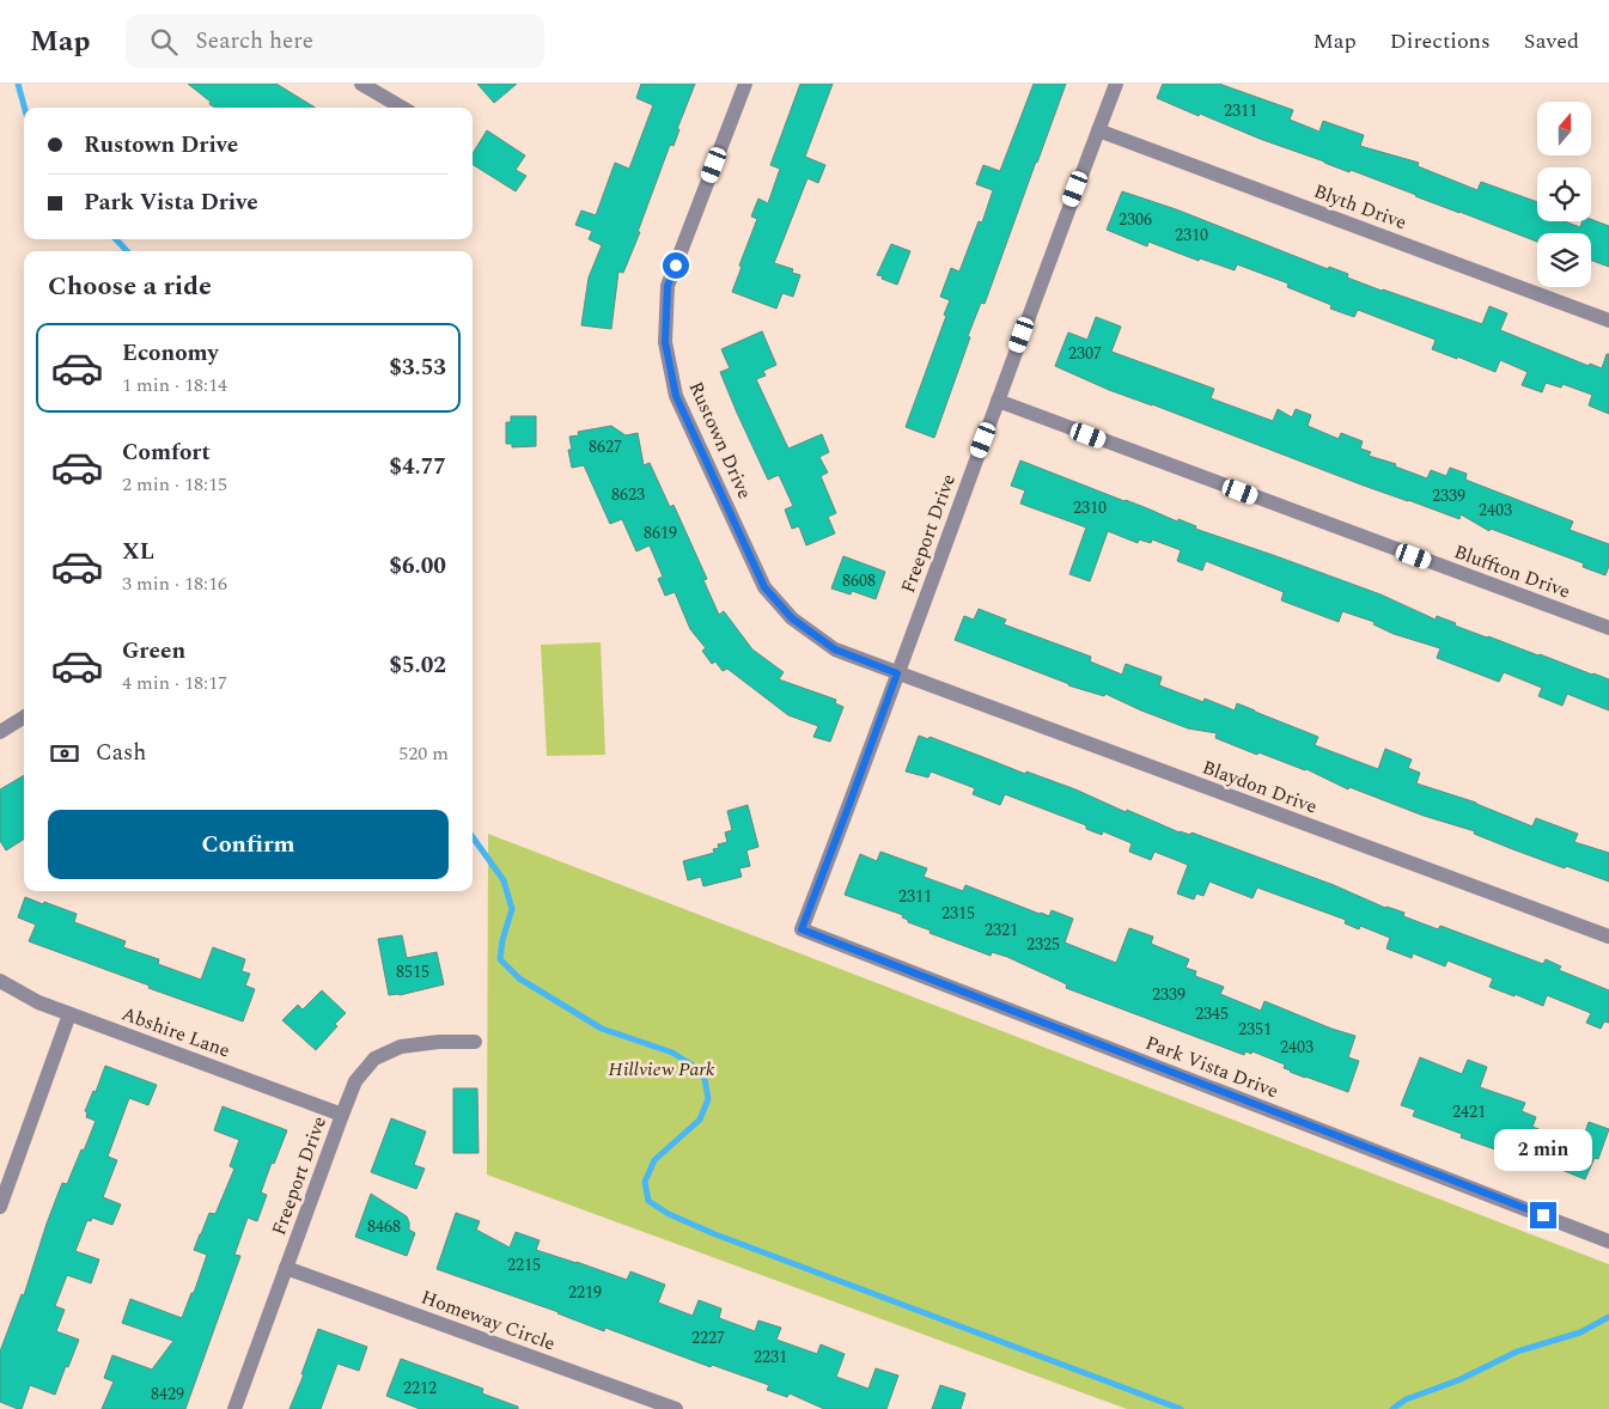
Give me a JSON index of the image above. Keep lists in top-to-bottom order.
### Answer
{
  "streets": {
    "street": [
      "Blyth Drive",
      "Rustown Drive",
      "Freeport Drive",
      "Bluffton Drive",
      "Blaydon Drive",
      "Abshire Lane",
      "Park Vista Drive",
      "Homeway Circle"
    ]
  },
  "crossings": [
    ["Blyth Drive", "Freeport Drive"],
    ["Rustown Drive", "Freeport Drive"],
    ["Rustown Drive", "Blaydon Drive"],
    ["Freeport Drive", "Bluffton Drive"],
    ["Freeport Drive", "Blaydon Drive"],
    ["Freeport Drive", "Abshire Lane"],
    ["Freeport Drive", "Park Vista Drive"],
    ["Freeport Drive", "Homeway Circle"]
  ],
  "parks": ["Hillview Park"],
  "house_numbers": [
    "2311",
    "2306",
    "2310",
    "2307",
    "8627",
    "8623",
    "2339",
    "2310",
    "2403",
    "8619",
    "8608",
    "2311",
    "2315",
    "2321",
    "2325",
    "8515",
    "2339",
    "2345",
    "2351",
    "2403",
    "2421",
    "8468",
    "2215",
    "2219",
    "2227",
    "2231",
    "2212",
    "8429"
  ],
  "north": "top",
  "page": {
    "header": "Map",
    "search": "Search here",
    "nav": ["Map", "Directions", "Saved"],
    "banner": ["Rustown Drive", "Park Vista Drive"],
    "heading": "Choose a ride",
    "list": [
      {
        "name": "Economy",
        "note": "1 min · 18:14",
        "value": "$3.53"
      },
      {
        "name": "Comfort",
        "note": "2 min · 18:15",
        "value": "$4.77"
      },
      {
        "name": "XL",
        "note": "3 min · 18:16",
        "value": "$6.00"
      },
      {
        "name": "Green",
        "note": "4 min · 18:17",
        "value": "$5.02"
      }
    ],
    "pay": ["Cash", "520 m"],
    "buttons": "Confirm",
    "bubble": "2 min"
  }
}
